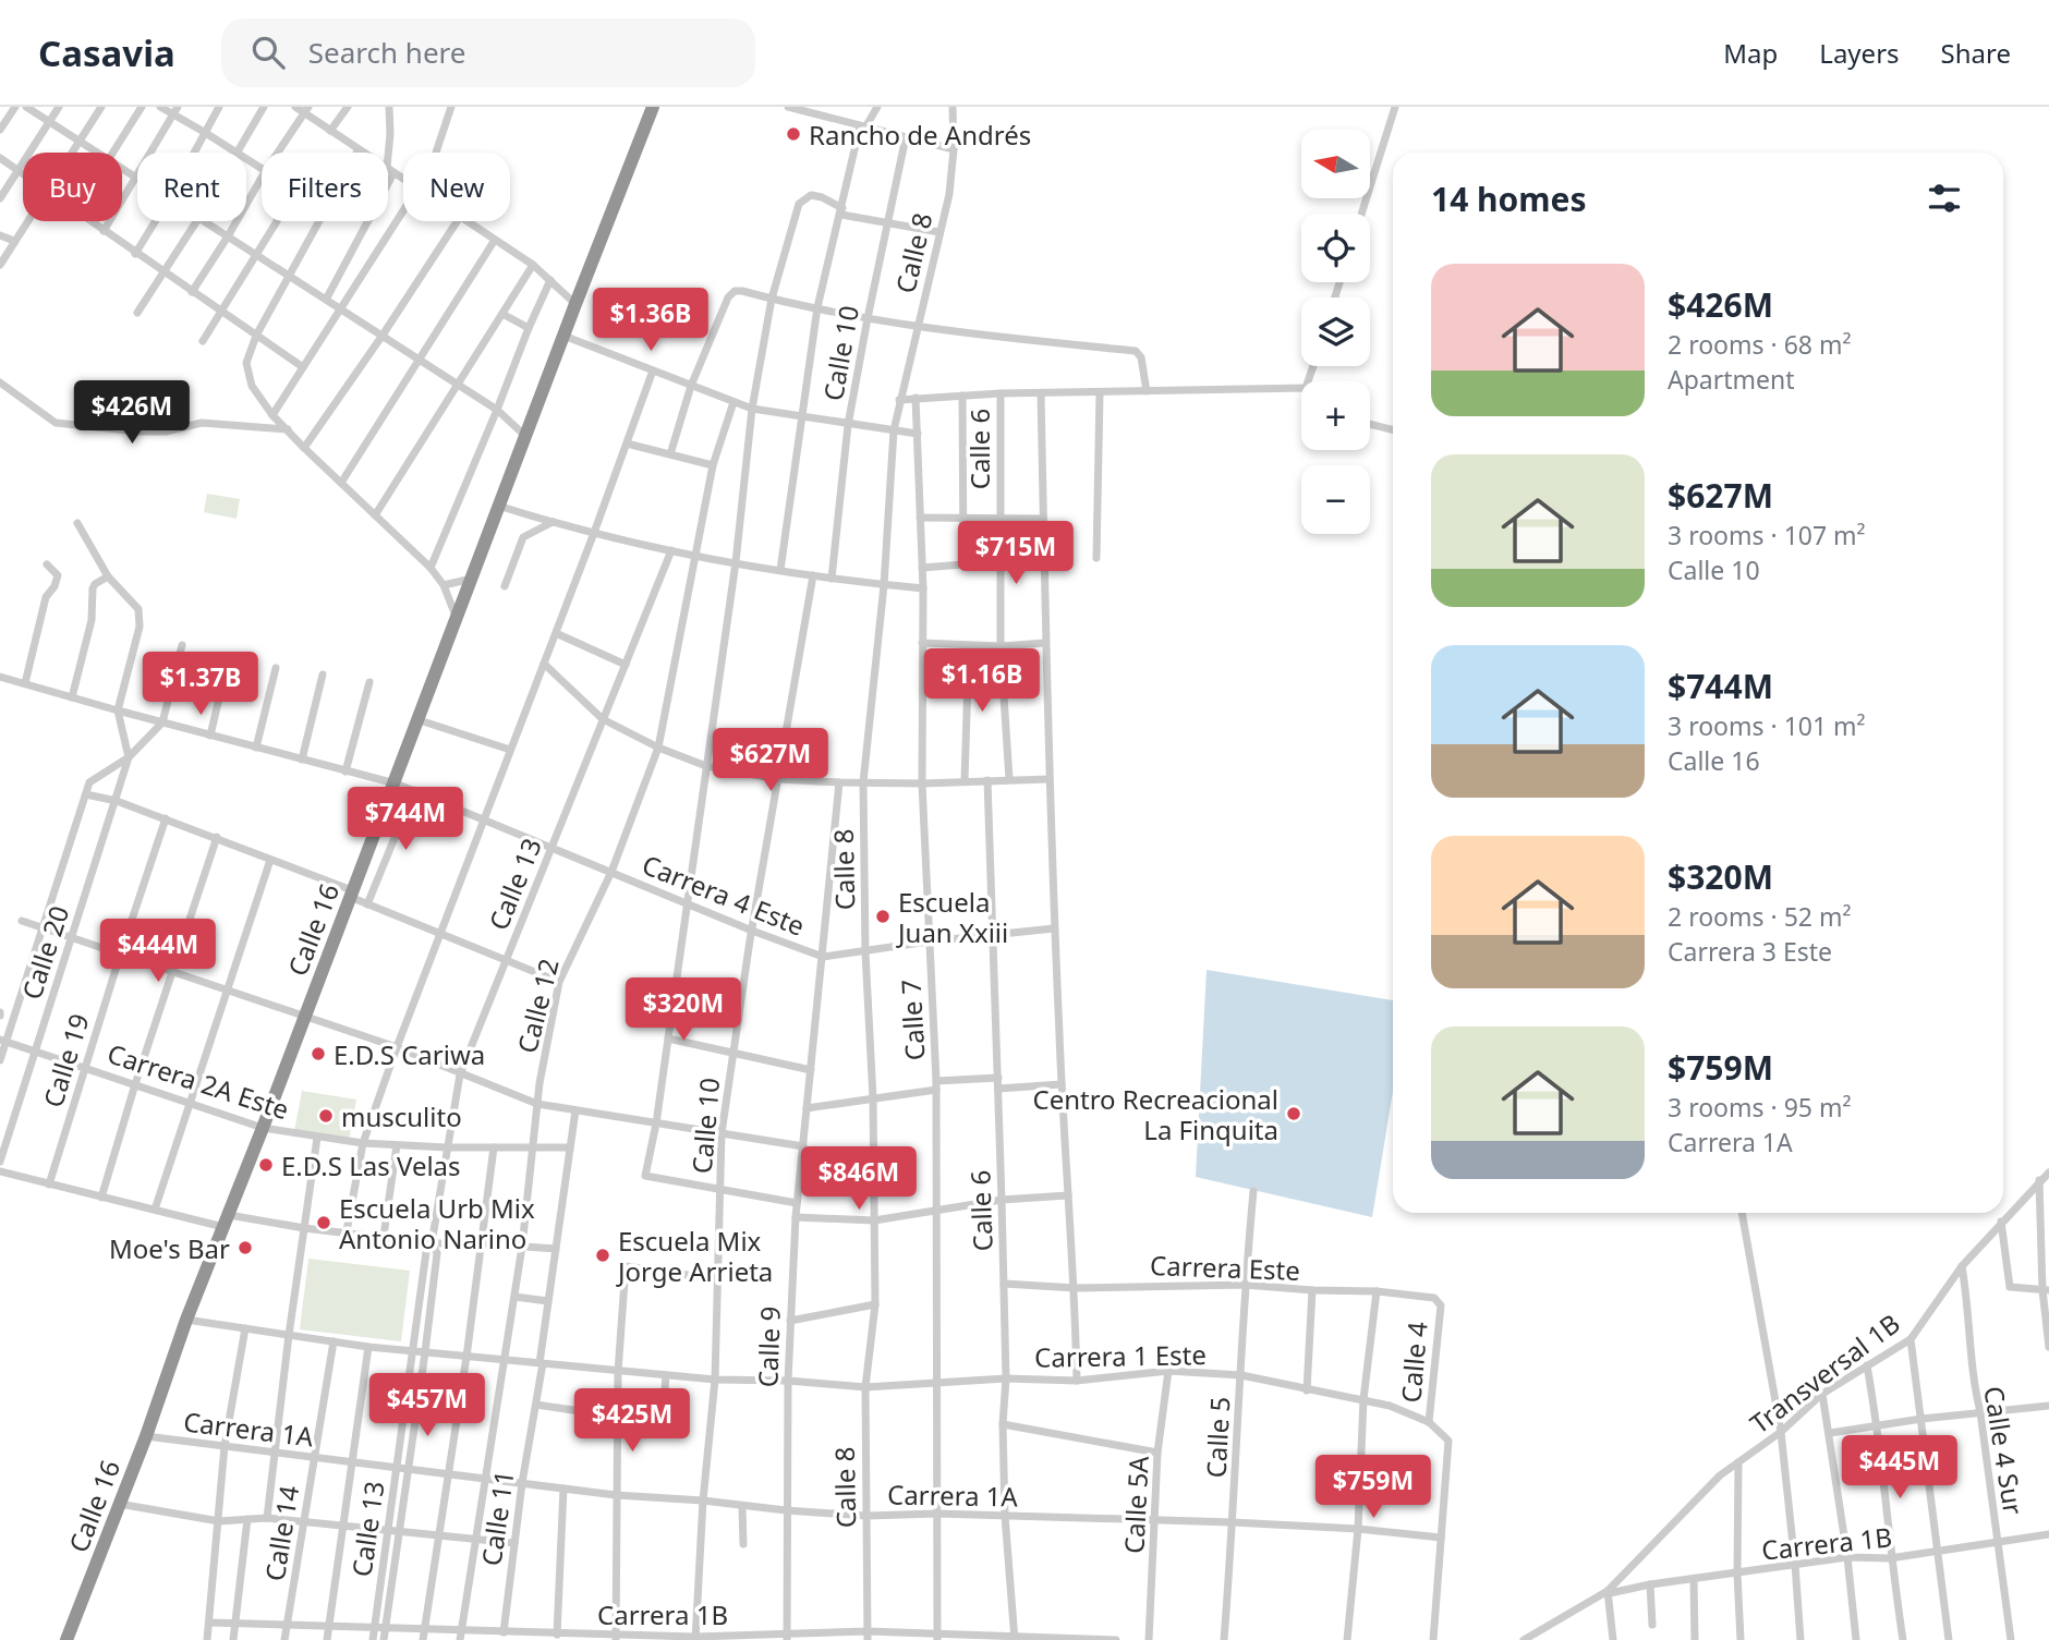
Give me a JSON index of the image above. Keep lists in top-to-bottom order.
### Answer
{
  "streets": {
    "highway": ["Calle 16"],
    "street": [
      "Calle 8",
      "Calle 10",
      "Calle 6",
      "Calle 13",
      "Carrera 4 Este",
      "Calle 20",
      "Calle 12",
      "Calle 7",
      "Calle 19",
      "Carrera 2A Este",
      "Carrera Este",
      "Calle 9",
      "Carrera 1 Este",
      "Calle 4",
      "Transversal 1B",
      "Carrera 1A",
      "Calle 5",
      "Calle 4 Sur",
      "Calle 5A",
      "Calle 11",
      "Calle 14",
      "Carrera 1B"
    ]
  },
  "crossings": [
    ["Calle 8", "Carrera 4 Este"],
    ["Calle 8", "Carrera 1 Este"],
    ["Calle 8", "Carrera 1A"],
    ["Calle 8", "Carrera 1B"],
    ["Calle 10", "Carrera 4 Este"],
    ["Calle 10", "Carrera 1 Este"],
    ["Calle 10", "Carrera 1A"],
    ["Calle 10", "Carrera 1B"],
    ["Calle 6", "Carrera 4 Este"],
    ["Calle 6", "Carrera Este"],
    ["Calle 6", "Carrera 1 Este"],
    ["Calle 6", "Carrera 1A"],
    ["Calle 6", "Carrera 1B"],
    ["Calle 13", "Carrera 4 Este"],
    ["Calle 13", "Carrera 2A Este"],
    ["Calle 13", "Carrera 1 Este"],
    ["Calle 13", "Carrera 1A"],
    ["Calle 13", "Carrera 1B"],
    ["Carrera 4 Este", "Calle 16"],
    ["Carrera 4 Este", "Calle 12"],
    ["Carrera 4 Este", "Calle 7"],
    ["Carrera 4 Este", "Calle 9"],
    ["Calle 16", "Carrera 2A Este"],
    ["Calle 16", "Carrera 1 Este"],
    ["Calle 16", "Carrera 1A"],
    ["Calle 20", "Carrera 2A Este"],
    ["Calle 12", "Carrera 2A Este"],
    ["Calle 12", "Carrera 1 Este"],
    ["Calle 12", "Carrera 1A"],
    ["Calle 12", "Carrera 1B"],
    ["Calle 7", "Carrera 1 Este"],
    ["Calle 7", "Carrera 1A"],
    ["Calle 7", "Carrera 1B"],
    ["Calle 19", "Carrera 2A Este"],
    ["Carrera 2A Este", "Calle 11"],
    ["Carrera Este", "Calle 4"],
    ["Carrera Este", "Calle 5"],
    ["Calle 9", "Carrera 1 Este"],
    ["Calle 9", "Carrera 1A"],
    ["Calle 9", "Carrera 1B"],
    ["Carrera 1 Este", "Calle 4"],
    ["Carrera 1 Este", "Carrera 1A"],
    ["Carrera 1 Este", "Calle 5"],
    ["Carrera 1 Este", "Calle 5A"],
    ["Carrera 1 Este", "Calle 11"],
    ["Carrera 1 Este", "Calle 14"],
    ["Transversal 1B", "Calle 4 Sur"],
    ["Transversal 1B", "Carrera 1B"],
    ["Carrera 1A", "Calle 5"],
    ["Carrera 1A", "Calle 5A"],
    ["Carrera 1A", "Calle 11"],
    ["Carrera 1A", "Calle 14"],
    ["Calle 4 Sur", "Carrera 1B"],
    ["Calle 11", "Carrera 1B"],
    ["Calle 14", "Carrera 1B"]
  ],
  "places": [
    "Rancho de Andrés",
    "Escuela Juan Xxiii",
    "E.D.S Cariwa",
    "Centro Recreacional La Finquita",
    "musculito",
    "E.D.S Las Velas",
    "Escuela Urb Mix Antonio Narino",
    "Moe's Bar",
    "Escuela Mix Jorge Arrieta"
  ],
  "north": "left",
  "page": {
    "header": "Casavia",
    "search": "Search here",
    "nav": ["Map", "Layers", "Share"],
    "map_buttons": ["+", "−"],
    "chip": [
      "Buy",
      "Rent",
      "Filters",
      "New"
    ],
    "heading": "14 homes",
    "list": [
      {
        "name": "$426M",
        "note": "2 rooms · 68 m² · Apartment"
      },
      {
        "name": "$627M",
        "note": "3 rooms · 107 m² · Calle 10"
      },
      {
        "name": "$744M",
        "note": "3 rooms · 101 m² · Calle 16"
      },
      {
        "name": "$320M",
        "note": "2 rooms · 52 m² · Carrera 3 Este"
      },
      {
        "name": "$759M",
        "note": "3 rooms · 95 m² · Carrera 1A"
      }
    ],
    "price": [
      "$1.36B",
      "$426M",
      "$715M",
      "$1.16B",
      "$1.37B",
      "$627M",
      "$744M",
      "$444M",
      "$320M",
      "$846M",
      "$457M",
      "$425M",
      "$445M",
      "$759M"
    ]
  }
}
